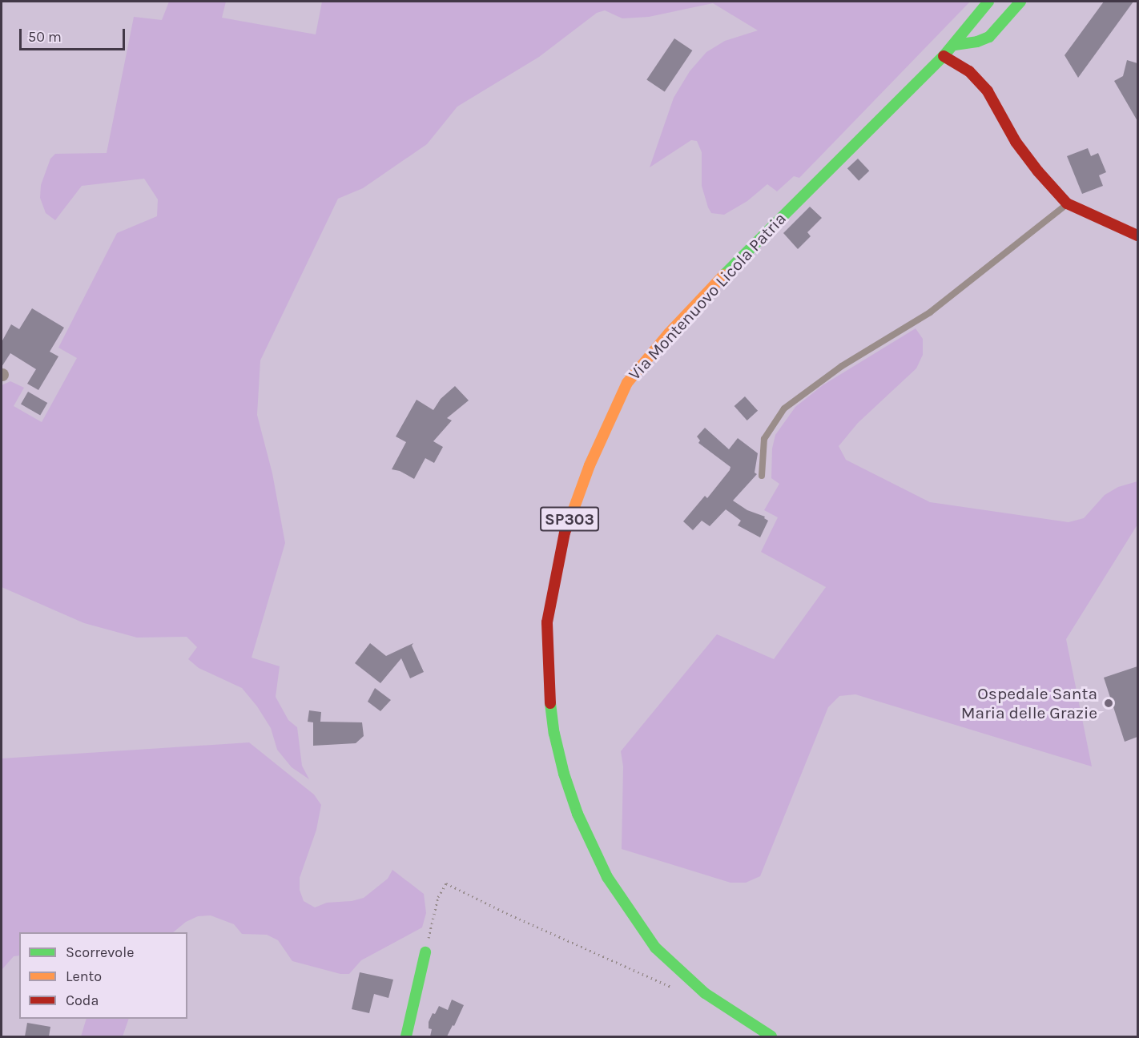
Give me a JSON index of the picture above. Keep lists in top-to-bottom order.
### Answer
{
  "streets": {
    "main road": ["Via Montenuovo Licola Patria", "SP303"]
  },
  "places": ["Ospedale Santa Maria delle Grazie"],
  "legend": ["Scorrevole", "Lento", "Coda"],
  "scale_bar": "50 m"
}
